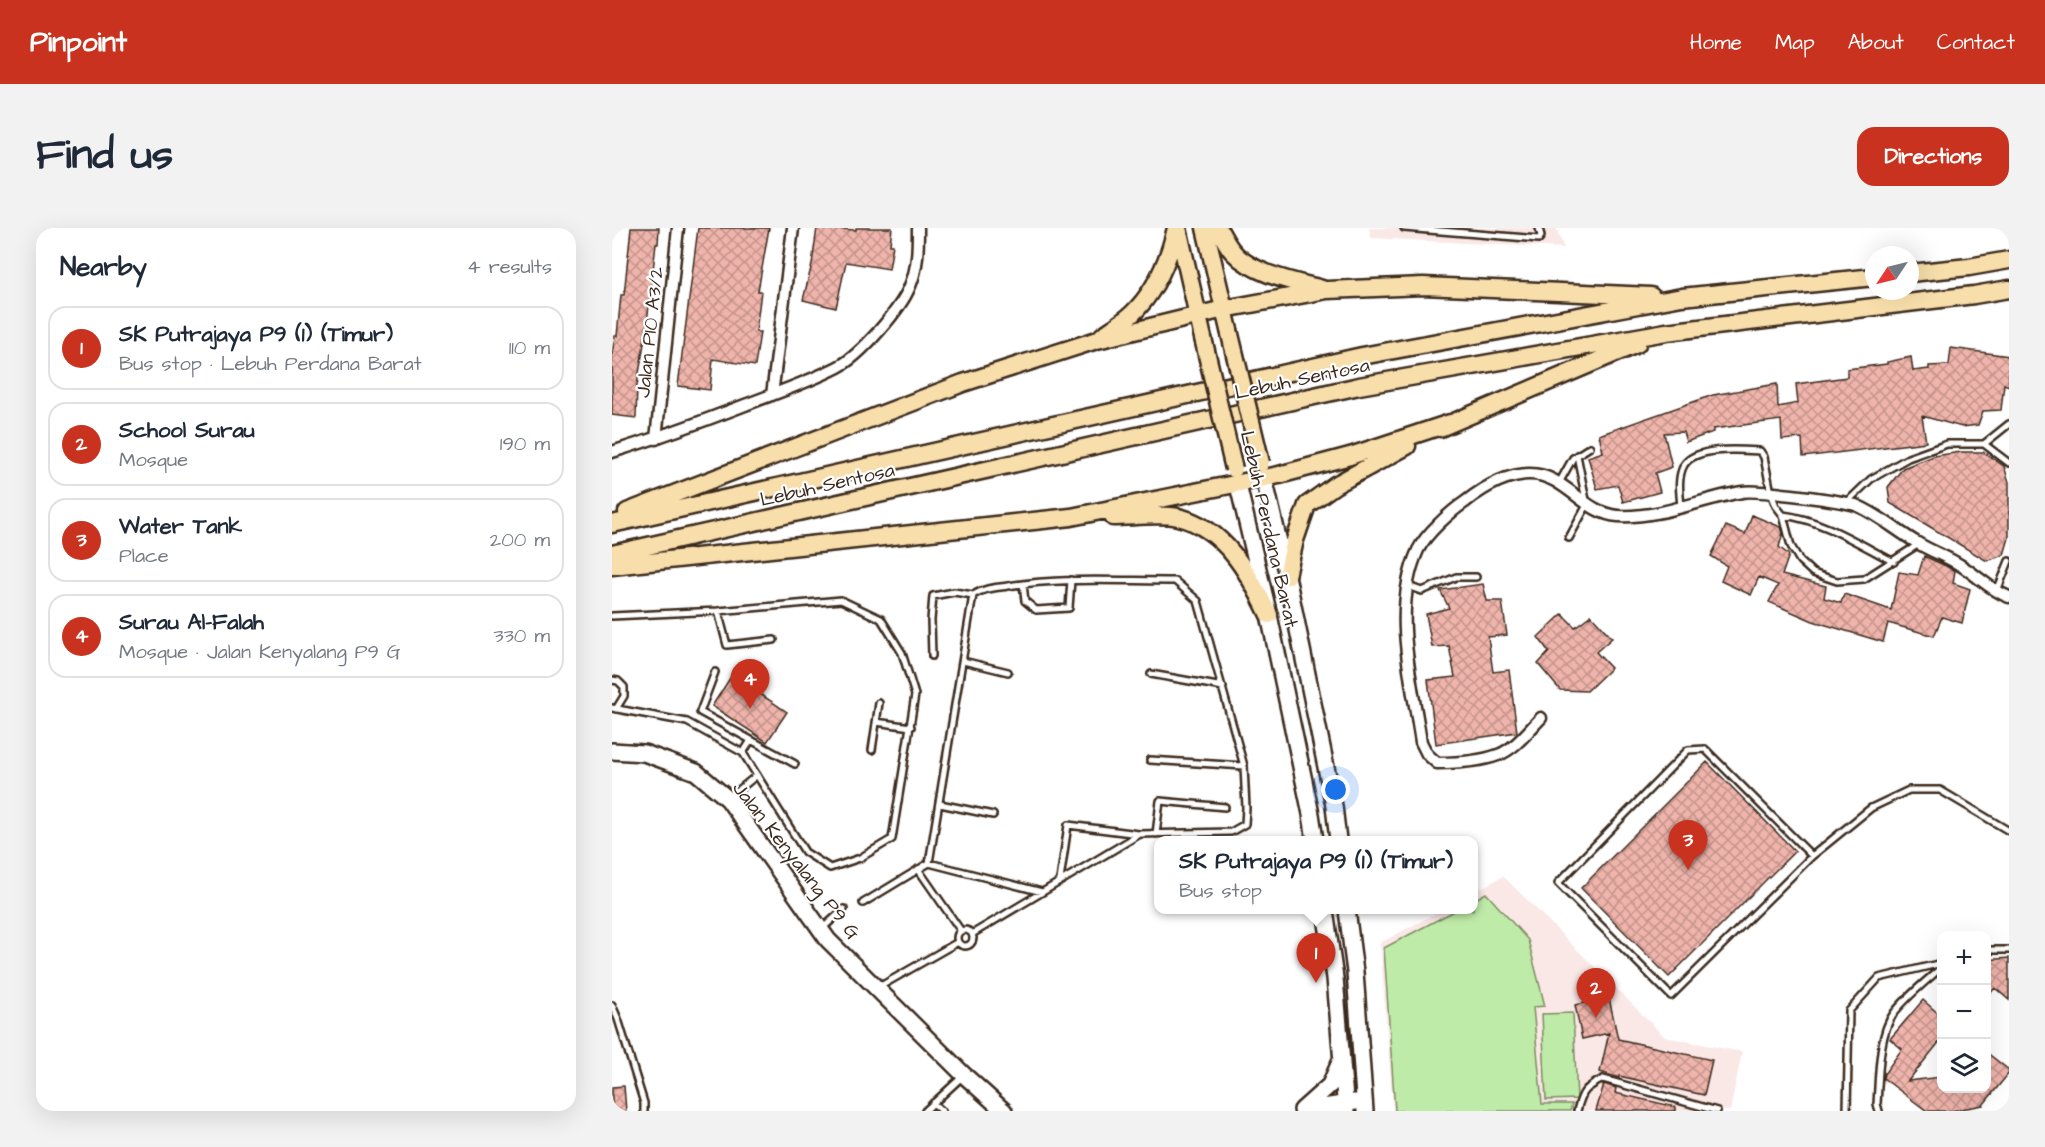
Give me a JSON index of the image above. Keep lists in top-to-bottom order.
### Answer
{
  "streets": {
    "main road": ["Lebuh Sentosa", "Lebuh Perdana Barat"],
    "street": ["Jalan P10 A3/2", "Jalan Kenyalang P9 G"]
  },
  "north": "bottom left",
  "page": {
    "header": "Pinpoint",
    "nav": [
      "Home",
      "Map",
      "About",
      "Contact"
    ],
    "title": "Find us",
    "buttons": "Directions",
    "heading": ["Nearby", "4 results"],
    "list": [
      {
        "mark": "1",
        "name": "SK Putrajaya P9 (1) (Timur)",
        "note": "Bus stop · Lebuh Perdana Barat",
        "value": "110 m"
      },
      {
        "mark": "2",
        "name": "School Surau",
        "note": "Mosque",
        "value": "190 m"
      },
      {
        "mark": "3",
        "name": "Water Tank",
        "note": "Place",
        "value": "200 m"
      },
      {
        "mark": "4",
        "name": "Surau Al-Falah",
        "note": "Mosque · Jalan Kenyalang P9 G",
        "value": "330 m"
      }
    ],
    "pins": [
      "4",
      "3",
      "1",
      "2"
    ],
    "popup": ["SK Putrajaya P9 (1) (Timur)", "Bus stop"],
    "map_buttons": ["+", "−"]
  }
}
